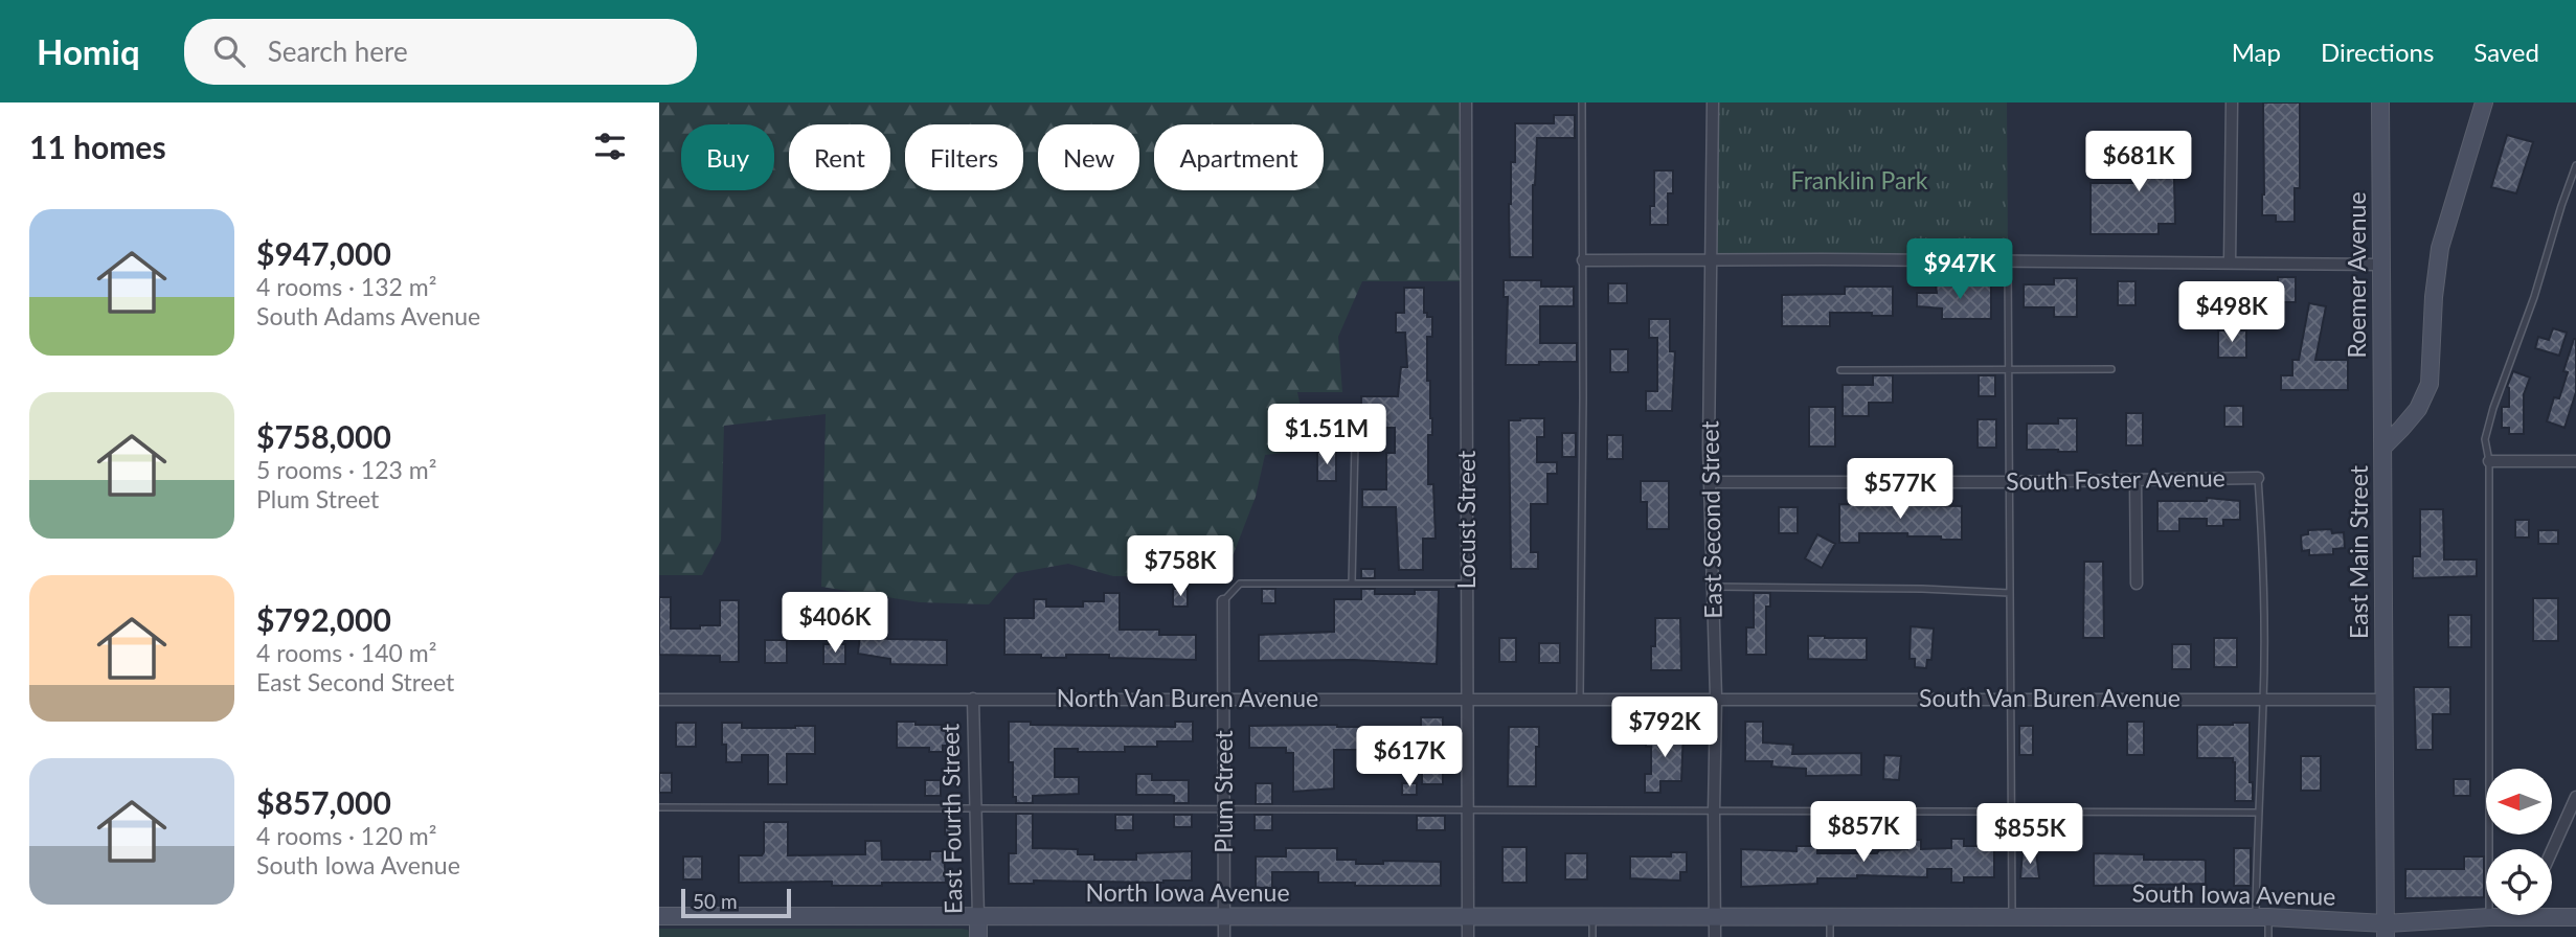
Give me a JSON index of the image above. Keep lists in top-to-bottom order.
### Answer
{
  "streets": {
    "main road": [
      "Roemer Avenue",
      "East Main Street",
      "East Fourth Street",
      "North Iowa Avenue",
      "South Iowa Avenue"
    ],
    "street": [
      "South Foster Avenue",
      "Locust Street",
      "East Second Street",
      "North Van Buren Avenue",
      "South Van Buren Avenue",
      "Plum Street"
    ]
  },
  "crossings": [
    ["Roemer Avenue", "East Main Street"],
    ["South Foster Avenue", "East Second Street"],
    ["Locust Street", "North Van Buren Avenue"],
    ["Locust Street", "North Iowa Avenue"],
    ["East Second Street", "North Van Buren Avenue"],
    ["East Second Street", "South Van Buren Avenue"],
    ["East Second Street", "North Iowa Avenue"],
    ["East Second Street", "South Iowa Avenue"],
    ["East Main Street", "South Van Buren Avenue"],
    ["East Main Street", "South Iowa Avenue"],
    ["North Van Buren Avenue", "South Van Buren Avenue"],
    ["North Van Buren Avenue", "Plum Street"],
    ["North Van Buren Avenue", "East Fourth Street"],
    ["Plum Street", "North Iowa Avenue"],
    ["East Fourth Street", "North Iowa Avenue"],
    ["North Iowa Avenue", "South Iowa Avenue"]
  ],
  "parks": ["Franklin Park"],
  "scale_bar": "50 m",
  "north": "left",
  "page": {
    "header": "Homiq",
    "search": "Search here",
    "nav": ["Map", "Directions", "Saved"],
    "heading": "11 homes",
    "chip": [
      "Buy",
      "Rent",
      "Filters",
      "New",
      "Apartment"
    ],
    "price": [
      "$681K",
      "$947K",
      "$498K",
      "$1.51M",
      "$577K",
      "$758K",
      "$406K",
      "$792K",
      "$617K",
      "$857K",
      "$855K"
    ],
    "list": [
      {
        "name": "$947,000",
        "note": "4 rooms · 132 m² · South Adams Avenue"
      },
      {
        "name": "$758,000",
        "note": "5 rooms · 123 m² · Plum Street"
      },
      {
        "name": "$792,000",
        "note": "4 rooms · 140 m² · East Second Street"
      },
      {
        "name": "$857,000",
        "note": "4 rooms · 120 m² · South Iowa Avenue"
      }
    ],
    "scale": "50 m"
  }
}
